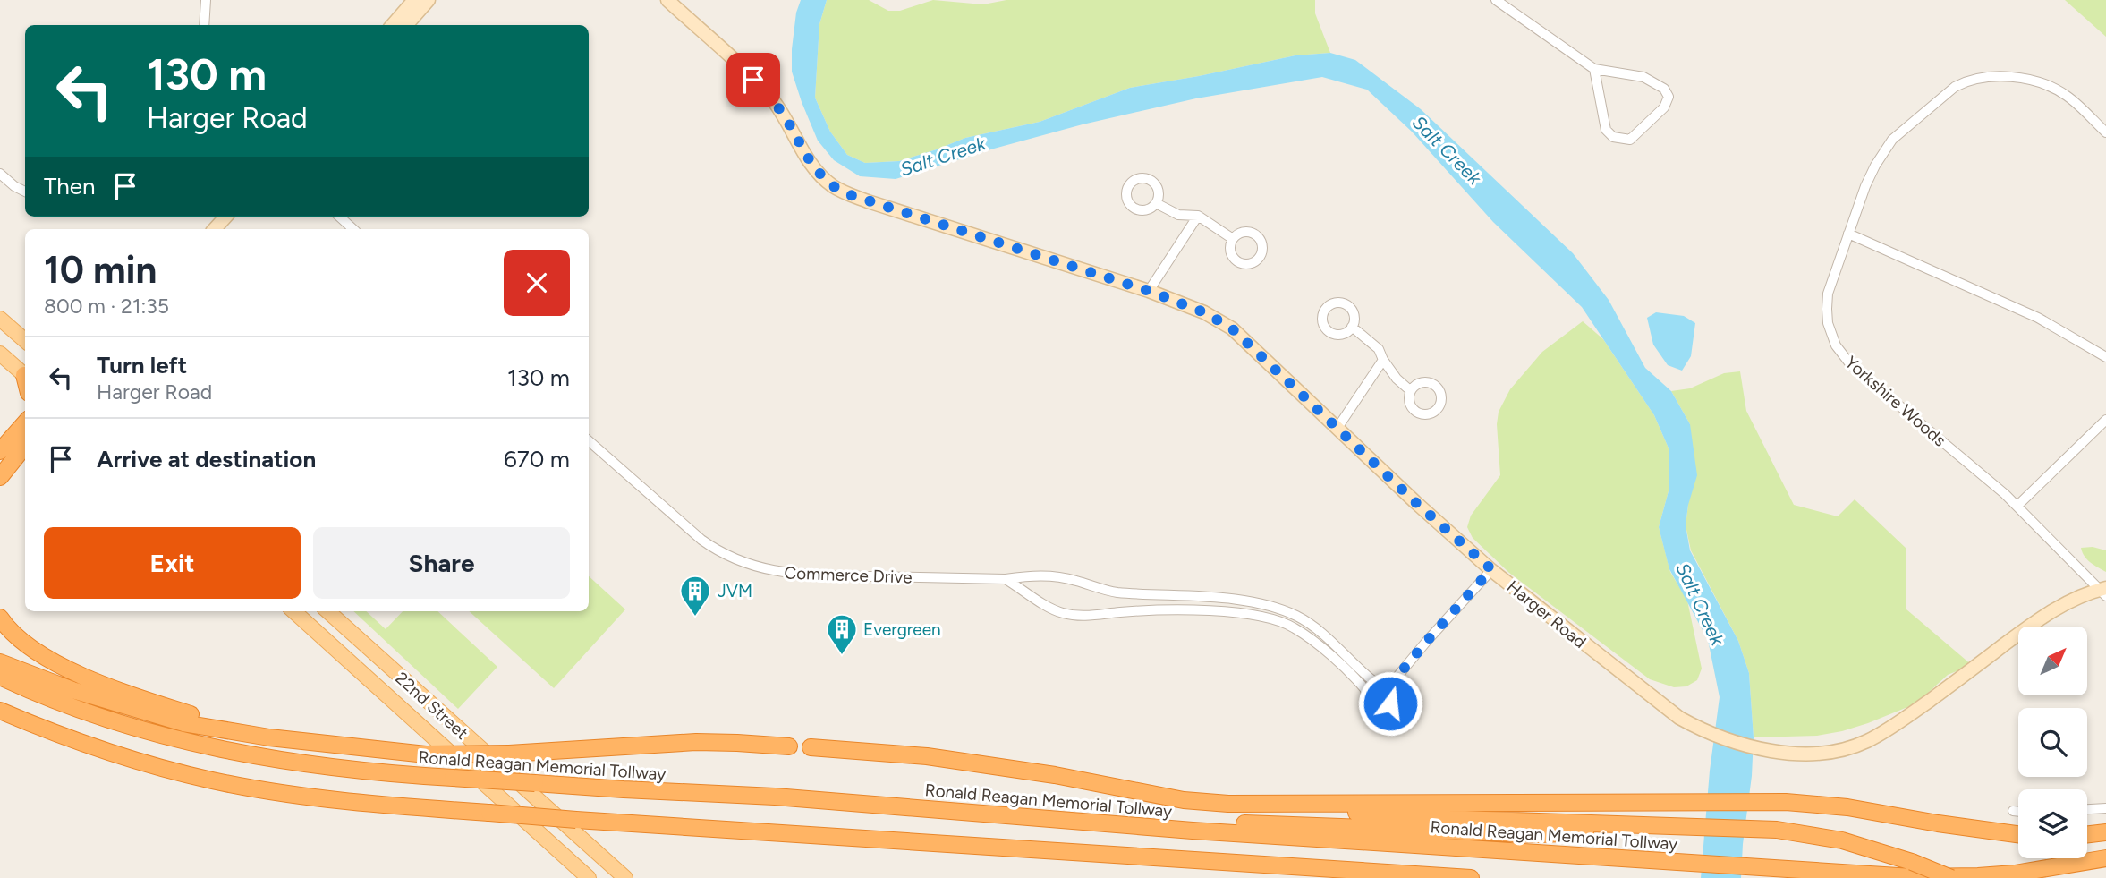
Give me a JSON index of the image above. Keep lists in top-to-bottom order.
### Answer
{
  "streets": {
    "highway": ["Ronald Reagan Memorial Tollway"],
    "main road": ["22nd Street"],
    "street": ["Yorkshire Woods", "Commerce Drive", "Harger Road"]
  },
  "crossings": [
    ["Yorkshire Woods", "Harger Road"]
  ],
  "water": ["Salt Creek"],
  "places": {
    "building": ["JVM", "Evergreen"]
  },
  "north": "top right",
  "page": {
    "turn": ["130 m", "Harger Road"],
    "then": "Then",
    "heading": ["10 min", "800 m · 21:35"],
    "list": [
      {
        "name": "Turn left",
        "note": "Harger Road",
        "value": "130 m"
      },
      {
        "name": "Arrive at destination",
        "value": "670 m"
      }
    ],
    "buttons": ["Exit", "Share"]
  }
}
